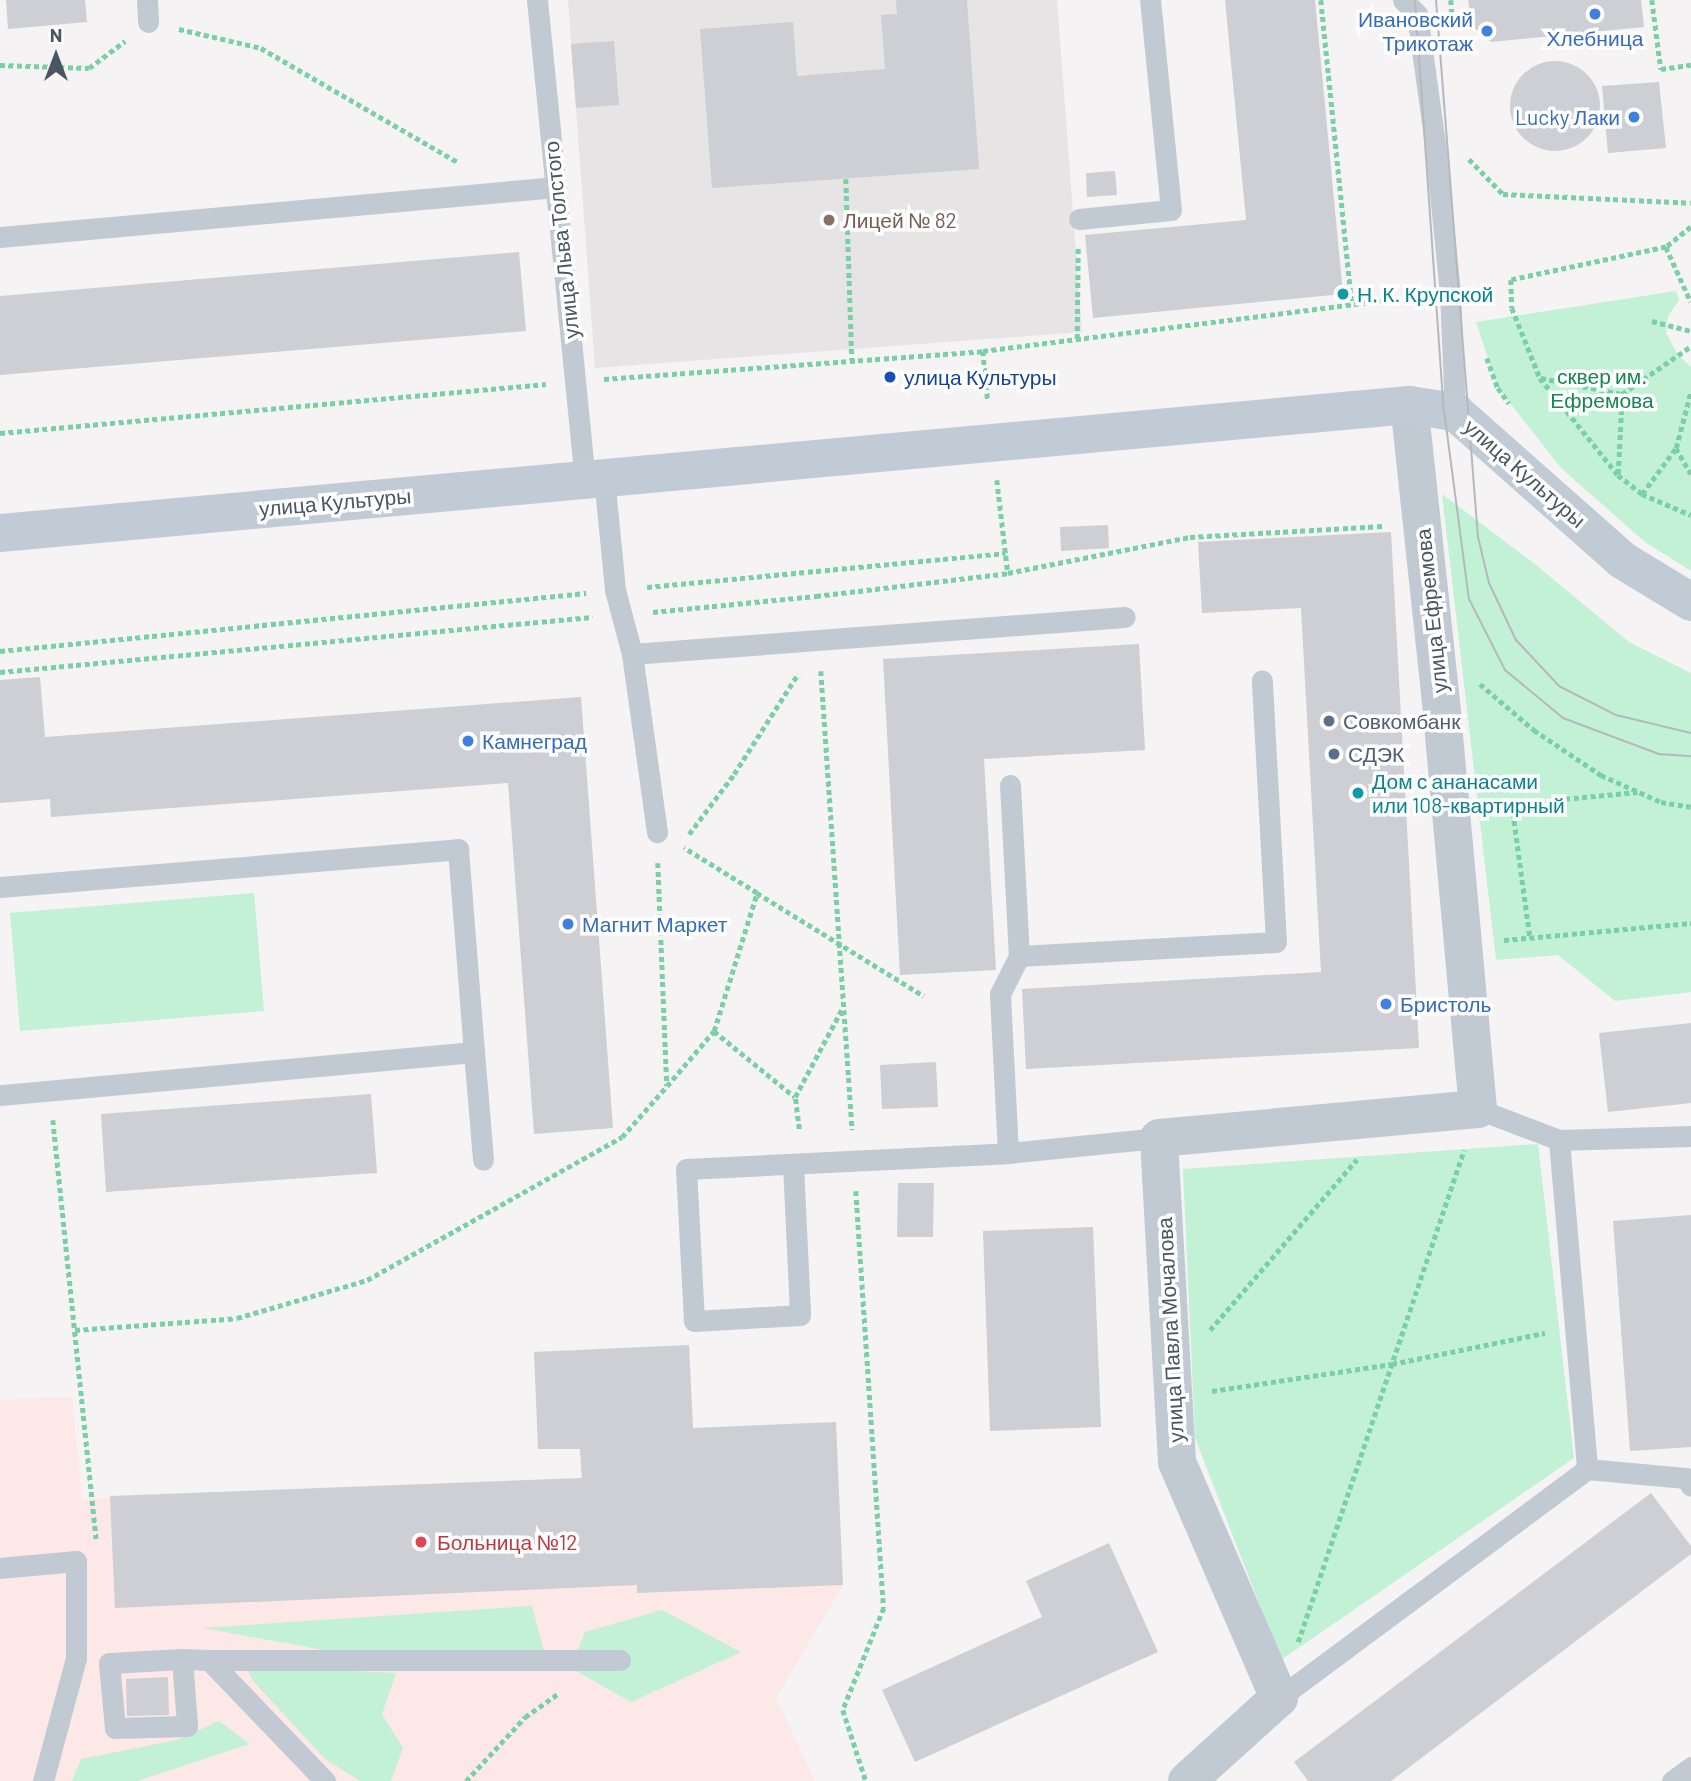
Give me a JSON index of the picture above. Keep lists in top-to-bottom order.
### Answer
{
  "streets": {
    "main road": ["улица Культуры"],
    "street": ["улица Ефремова", "улица Павла Мочалова"],
    "lane": ["улица Льва Толстого"]
  },
  "crossings": [
    ["улица Льва Толстого", "улица Культуры"],
    ["улица Культуры", "улица Ефремова"]
  ],
  "parks": ["сквер им. Ефремова"],
  "places": [
    "Хлебница",
    "Ивановский Трикотаж",
    "Lucky Лаки",
    "Лицей № 82",
    "Н. К. Крупской",
    "улица Культуры",
    "Совкомбанк",
    "Камнеград",
    "СДЭК",
    "Дом с ананасами или 108-квартирный",
    "Магнит Маркет",
    "Бристоль",
    "Больница №12"
  ],
  "north": "top"
}
